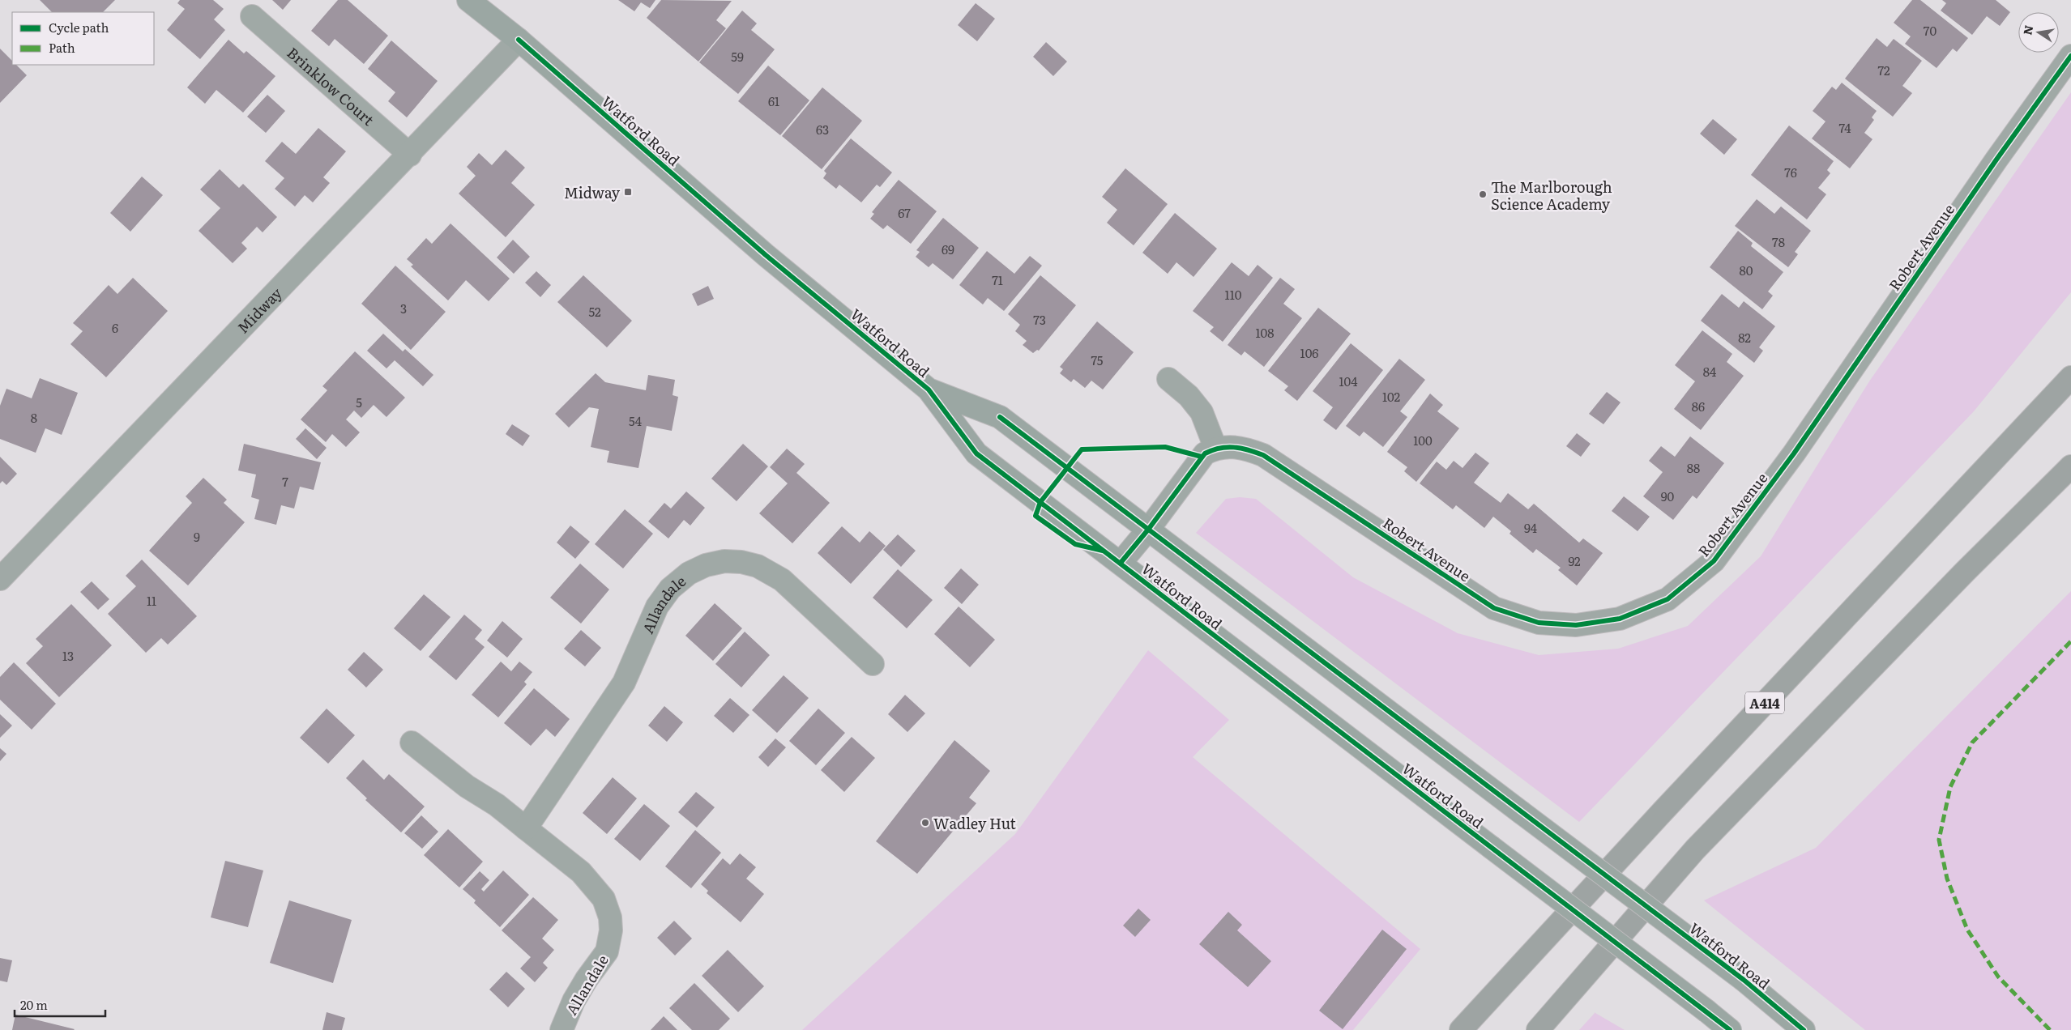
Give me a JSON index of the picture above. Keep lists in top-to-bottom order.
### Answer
{
  "streets": {
    "highway": ["A414"],
    "main road": ["Watford Road"],
    "street": [
      "Brinklow Court",
      "Robert Avenue",
      "Midway",
      "Allandale"
    ]
  },
  "crossings": [
    ["Brinklow Court", "Midway"],
    ["Watford Road", "Midway"]
  ],
  "places": {
    "transit": ["Midway"],
    "other": ["The Marlborough Science Academy", "Wadley Hut"]
  },
  "house_numbers": [
    "70",
    "59",
    "72",
    "61",
    "74",
    "63",
    "76",
    "67",
    "78",
    "69",
    "80",
    "71",
    "110",
    "3",
    "52",
    "73",
    "6",
    "108",
    "82",
    "106",
    "75",
    "84",
    "104",
    "102",
    "5",
    "86",
    "8",
    "54",
    "100",
    "88",
    "7",
    "90",
    "94",
    "9",
    "92",
    "11",
    "13"
  ],
  "legend": ["Cycle path", "Path"],
  "scale_bar": "20 m",
  "north": "left"
}
